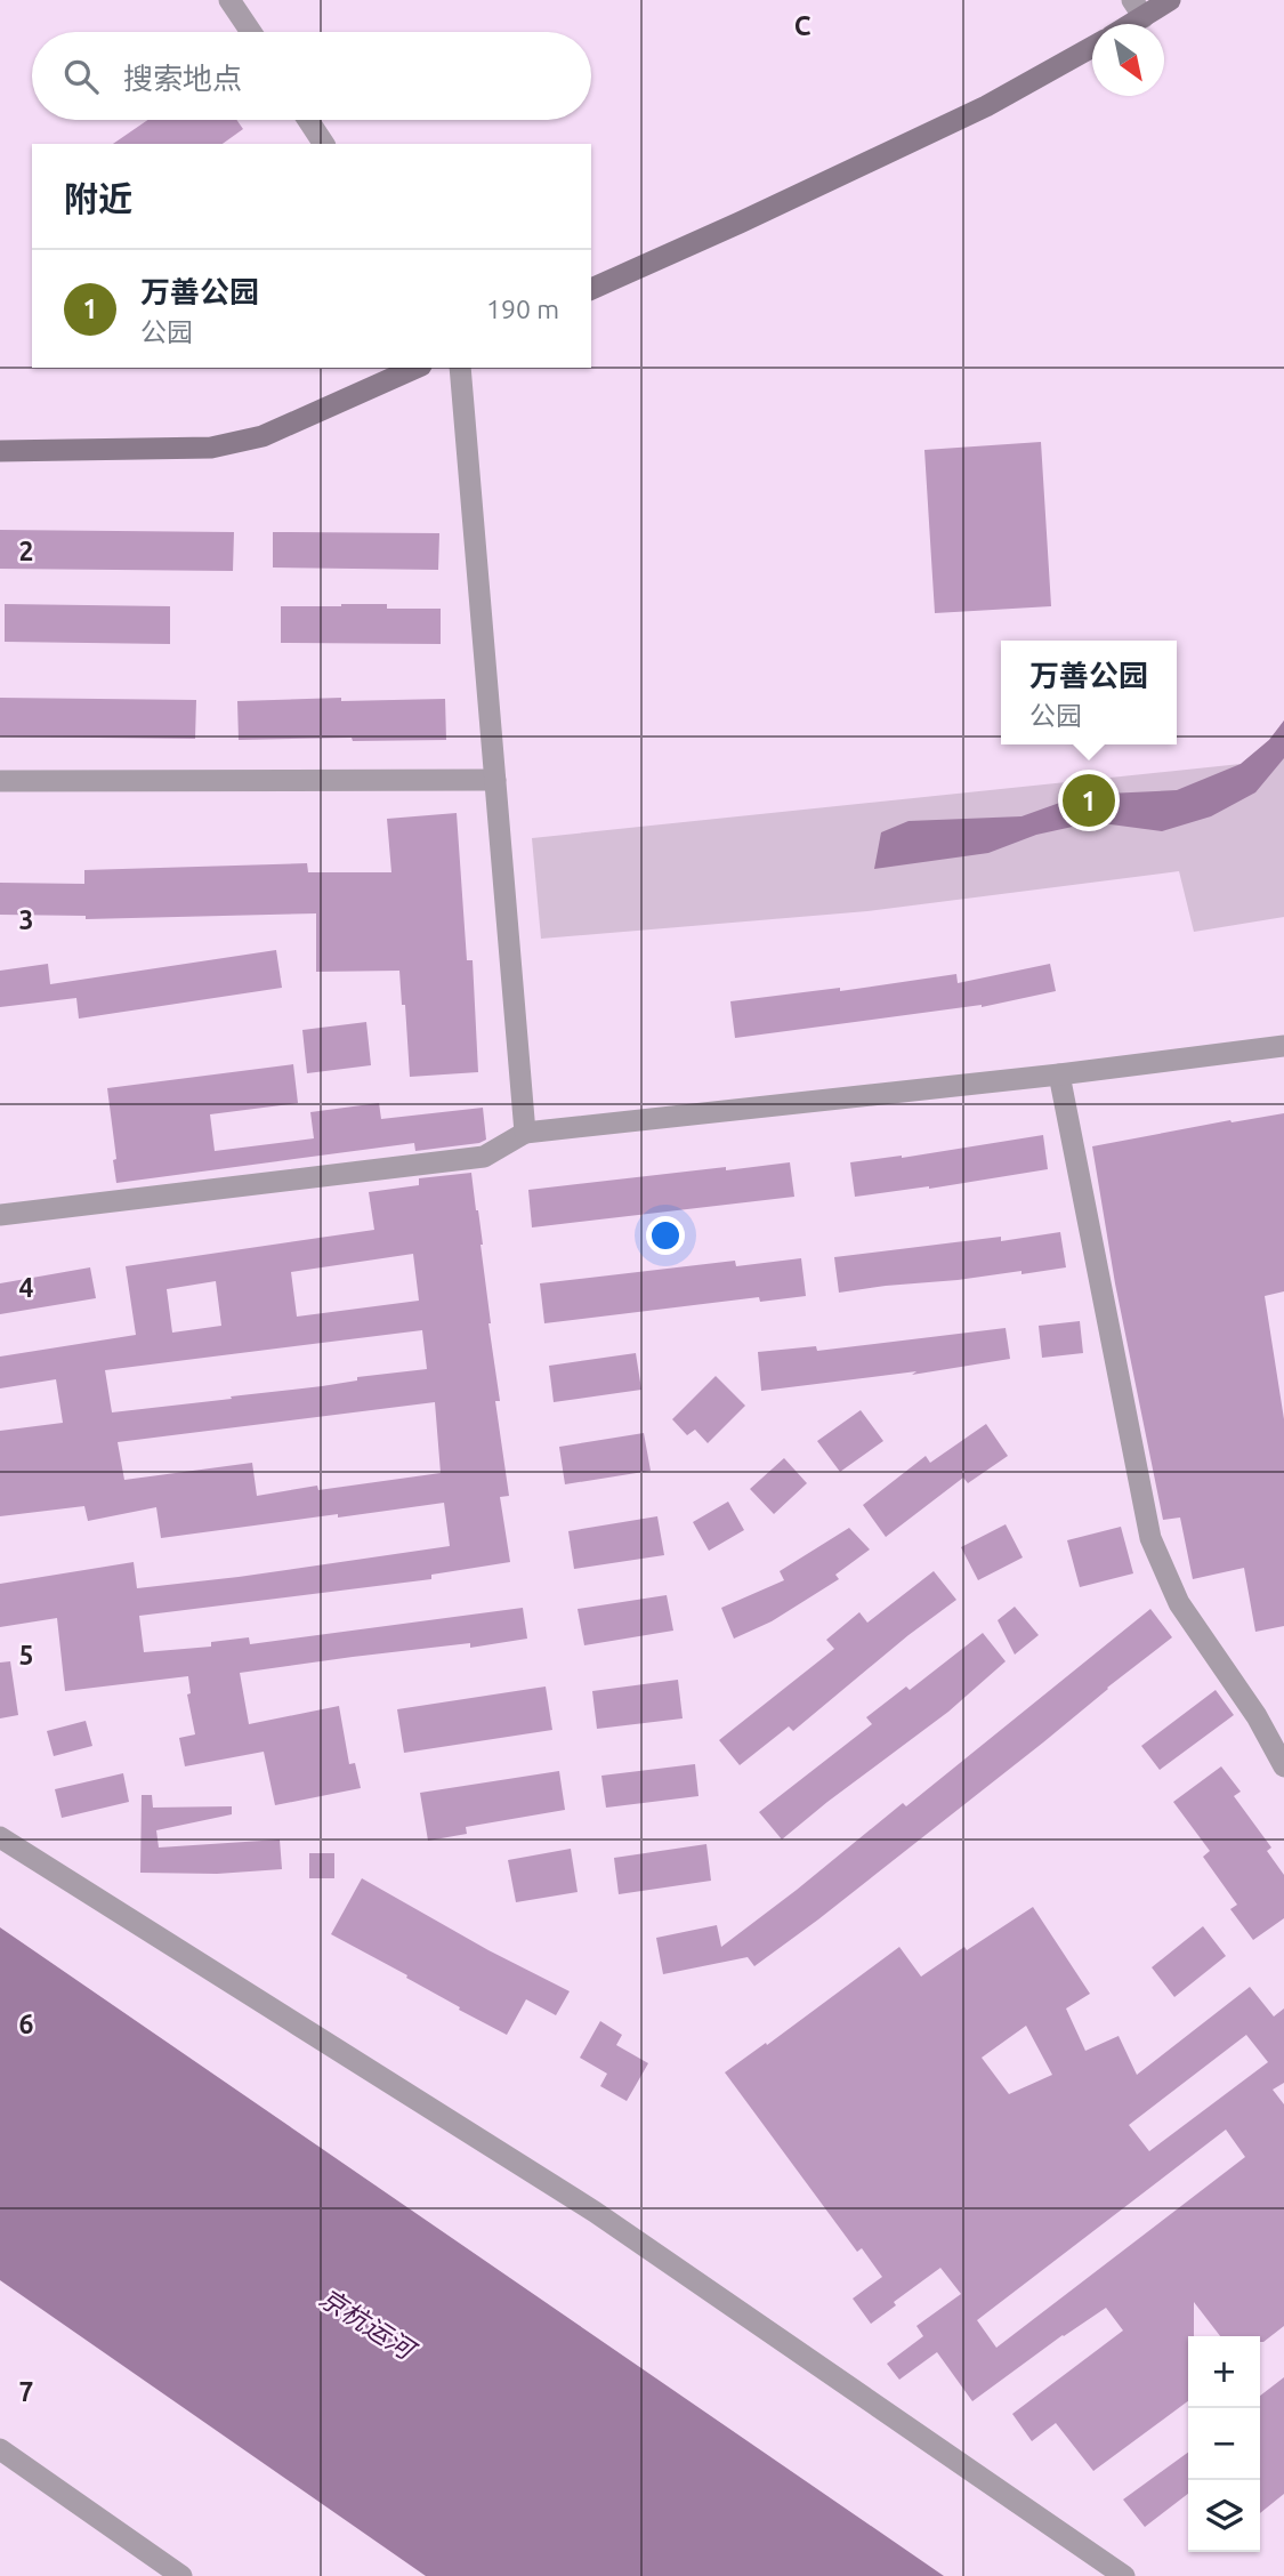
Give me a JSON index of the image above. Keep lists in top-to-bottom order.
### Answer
{
  "water": ["京杭运河"],
  "north": "bottom right",
  "page": {
    "search": "搜索地点",
    "heading": "附近",
    "list": [
      {
        "mark": "1",
        "name": "万善公园",
        "note": "公园",
        "value": "190 m"
      }
    ],
    "popup": ["万善公园", "公园"],
    "pins": "1",
    "map_buttons": ["+", "−"]
  },
  "grid": {
    "columns": ["C"],
    "rows": [
      "2",
      "3",
      "4",
      "5",
      "6",
      "7"
    ]
  }
}
